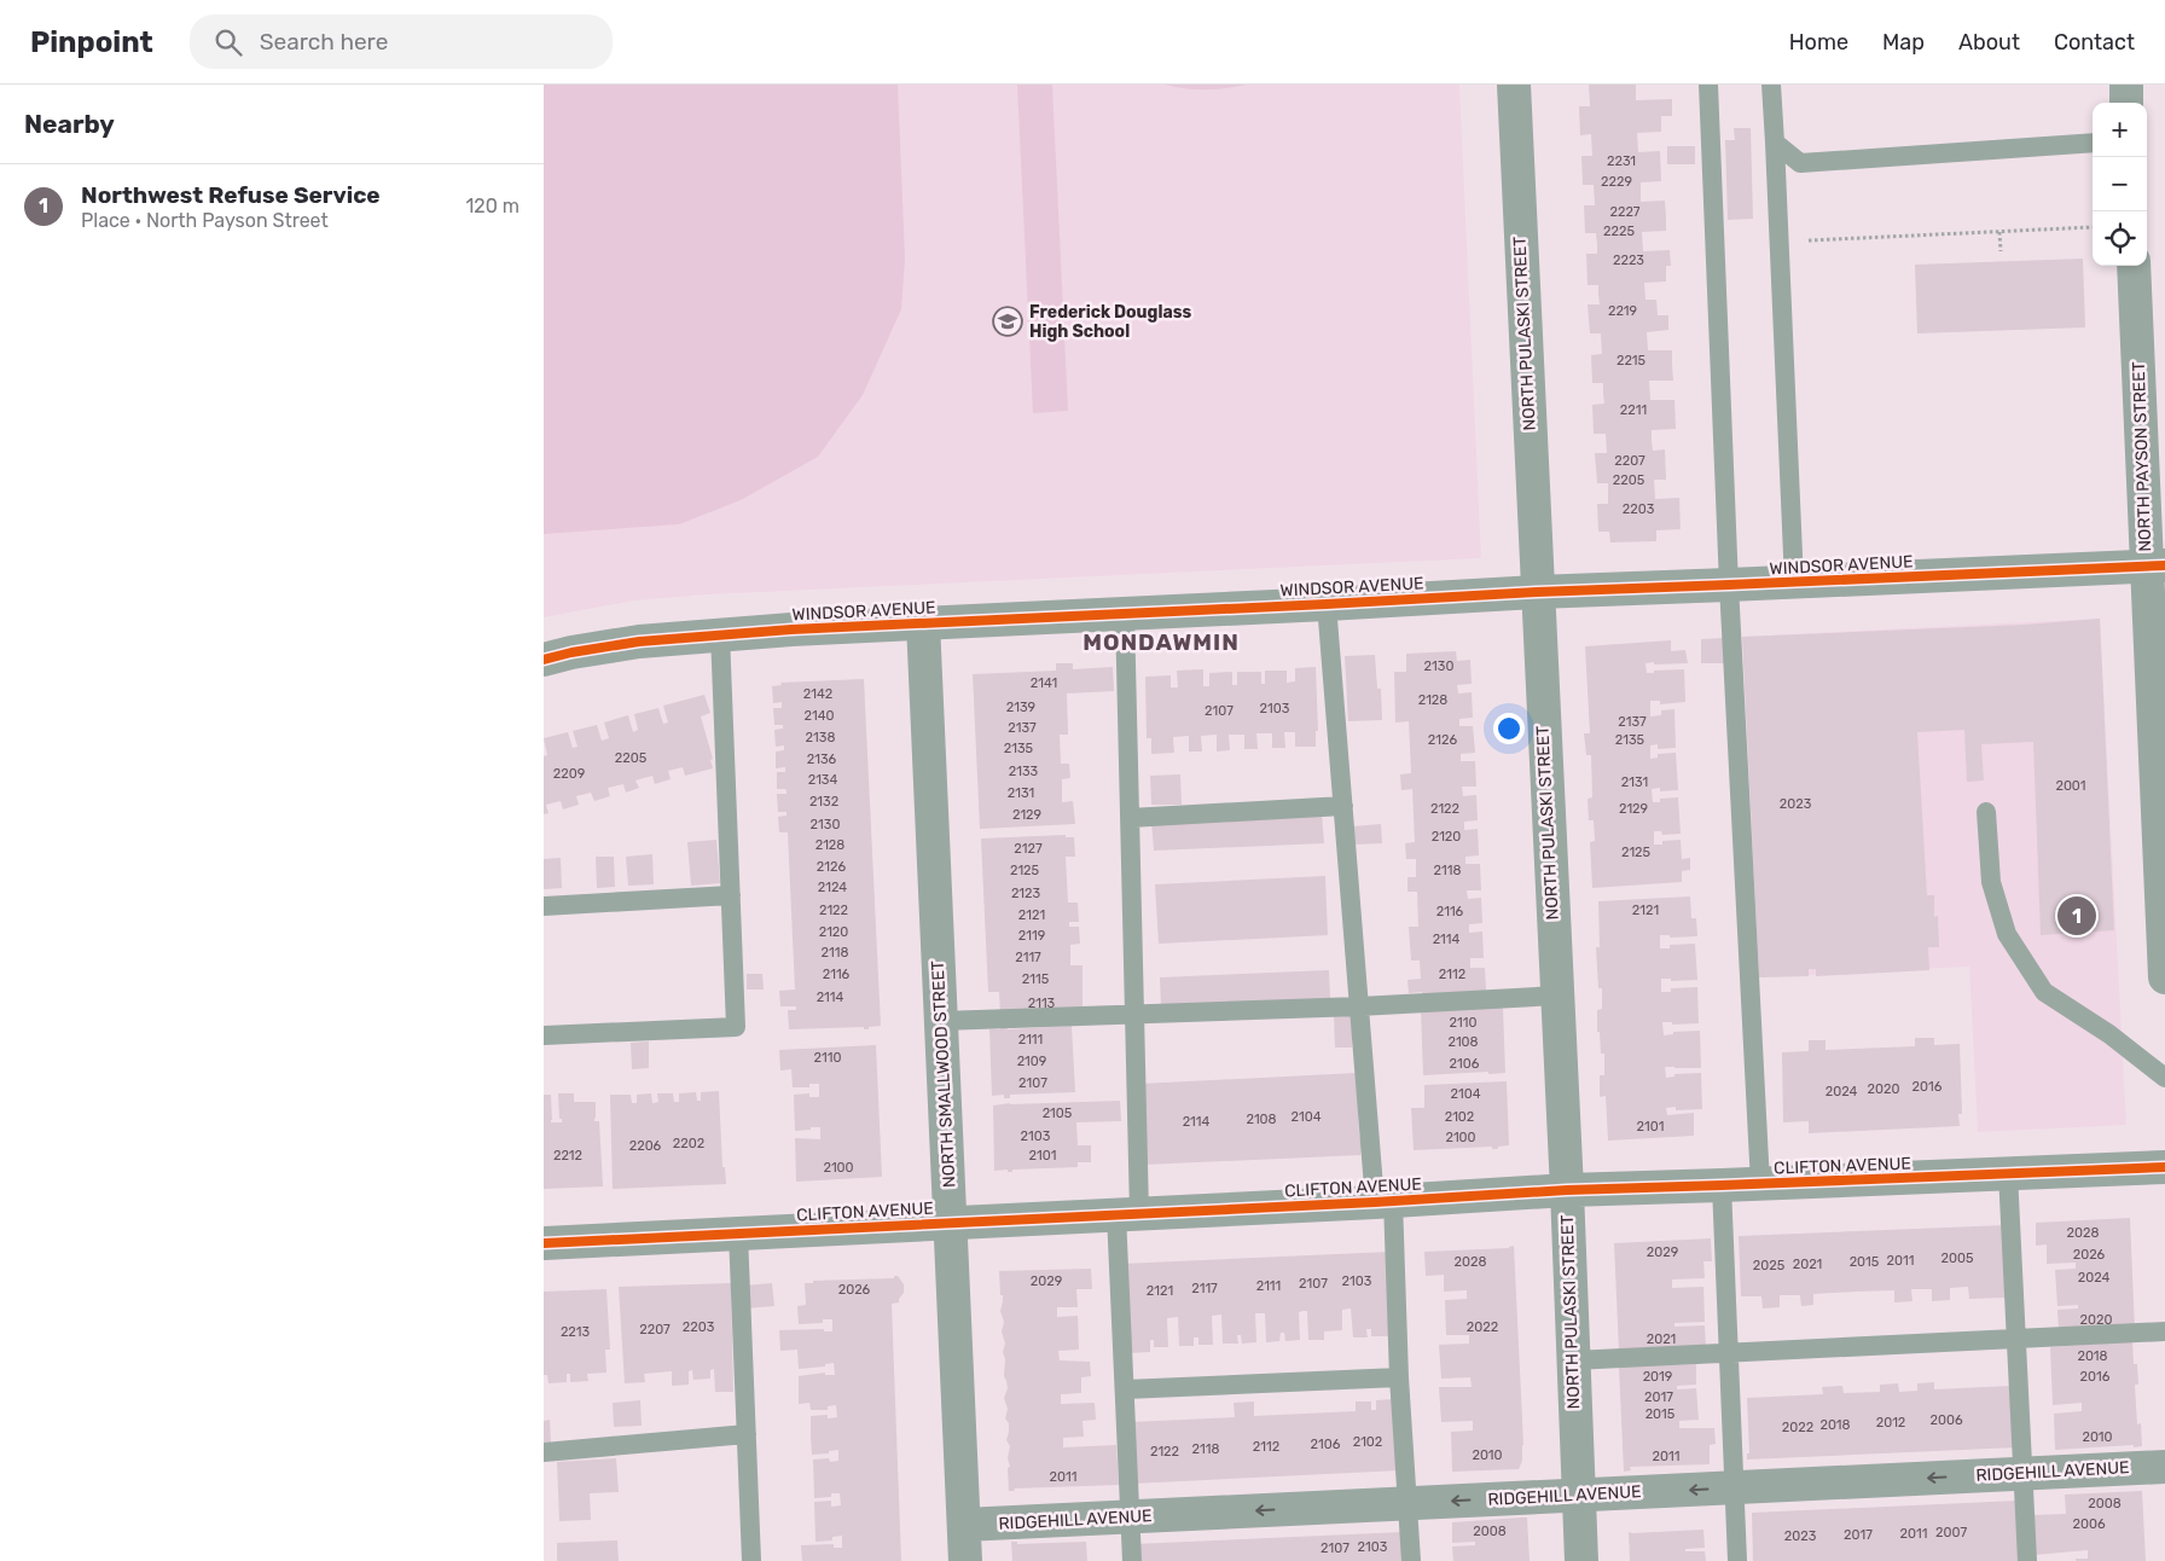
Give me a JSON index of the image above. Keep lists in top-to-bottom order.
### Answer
{
  "streets": {
    "street": [
      "NORTH PULASKI STREET",
      "NORTH PAYSON STREET",
      "WINDSOR AVENUE",
      "NORTH SMALLWOOD STREET",
      "CLIFTON AVENUE",
      "RIDGEHILL AVENUE"
    ]
  },
  "crossings": [
    ["NORTH PULASKI STREET", "WINDSOR AVENUE"],
    ["NORTH PULASKI STREET", "CLIFTON AVENUE"],
    ["NORTH PULASKI STREET", "RIDGEHILL AVENUE"],
    ["NORTH PAYSON STREET", "WINDSOR AVENUE"],
    ["WINDSOR AVENUE", "NORTH SMALLWOOD STREET"],
    ["NORTH SMALLWOOD STREET", "CLIFTON AVENUE"],
    ["NORTH SMALLWOOD STREET", "RIDGEHILL AVENUE"]
  ],
  "one_way": ["RIDGEHILL AVENUE"],
  "districts": ["MONDAWMIN"],
  "places": {
    "school or university": ["Frederick Douglass High School"]
  },
  "house_numbers": [
    "2231",
    "2229",
    "2227",
    "2225",
    "2223",
    "2219",
    "2215",
    "2211",
    "2207",
    "2205",
    "2203",
    "2130",
    "2141",
    "2142",
    "2128",
    "2139",
    "2103",
    "2107",
    "2140",
    "2137",
    "2137",
    "2138",
    "2126",
    "2135",
    "2135",
    "2205",
    "2136",
    "2133",
    "2209",
    "2134",
    "2131",
    "2001",
    "2131",
    "2132",
    "2023",
    "2122",
    "2129",
    "2129",
    "2130",
    "2120",
    "2128",
    "2127",
    "2125",
    "2126",
    "2125",
    "2118",
    "2124",
    "2123",
    "2122",
    "2121",
    "2116",
    "2121",
    "2120",
    "2119",
    "2114",
    "2118",
    "2117",
    "2116",
    "2112",
    "2115",
    "2114",
    "2113",
    "2110",
    "2111",
    "2108",
    "2110",
    "2109",
    "2106",
    "2107",
    "2016",
    "2020",
    "2024",
    "2104",
    "2105",
    "2104",
    "2102",
    "2108",
    "2114",
    "2101",
    "2103",
    "2100",
    "2202",
    "2206",
    "2212",
    "2101",
    "2100",
    "2028",
    "2029",
    "2026",
    "2005",
    "2011",
    "2028",
    "2015",
    "2021",
    "2025",
    "2024",
    "2029",
    "2103",
    "2107",
    "2111",
    "2117",
    "2026",
    "2121",
    "2020",
    "2203",
    "2022",
    "2207",
    "2213",
    "2021",
    "2018",
    "2019",
    "2016",
    "2017",
    "2015",
    "2006",
    "2012",
    "2018",
    "2022",
    "2010",
    "2102",
    "2106",
    "2112",
    "2118",
    "2122",
    "2010",
    "2011",
    "2011",
    "2008",
    "2006",
    "2008",
    "2007",
    "2011",
    "2017",
    "2023",
    "2103",
    "2107"
  ],
  "page": {
    "header": "Pinpoint",
    "search": "Search here",
    "nav": [
      "Home",
      "Map",
      "About",
      "Contact"
    ],
    "heading": "Nearby",
    "map_buttons": ["+", "−"],
    "list": [
      {
        "mark": "1",
        "name": "Northwest Refuse Service",
        "note": "Place · North Payson Street",
        "value": "120 m"
      }
    ],
    "pins": "1"
  }
}
